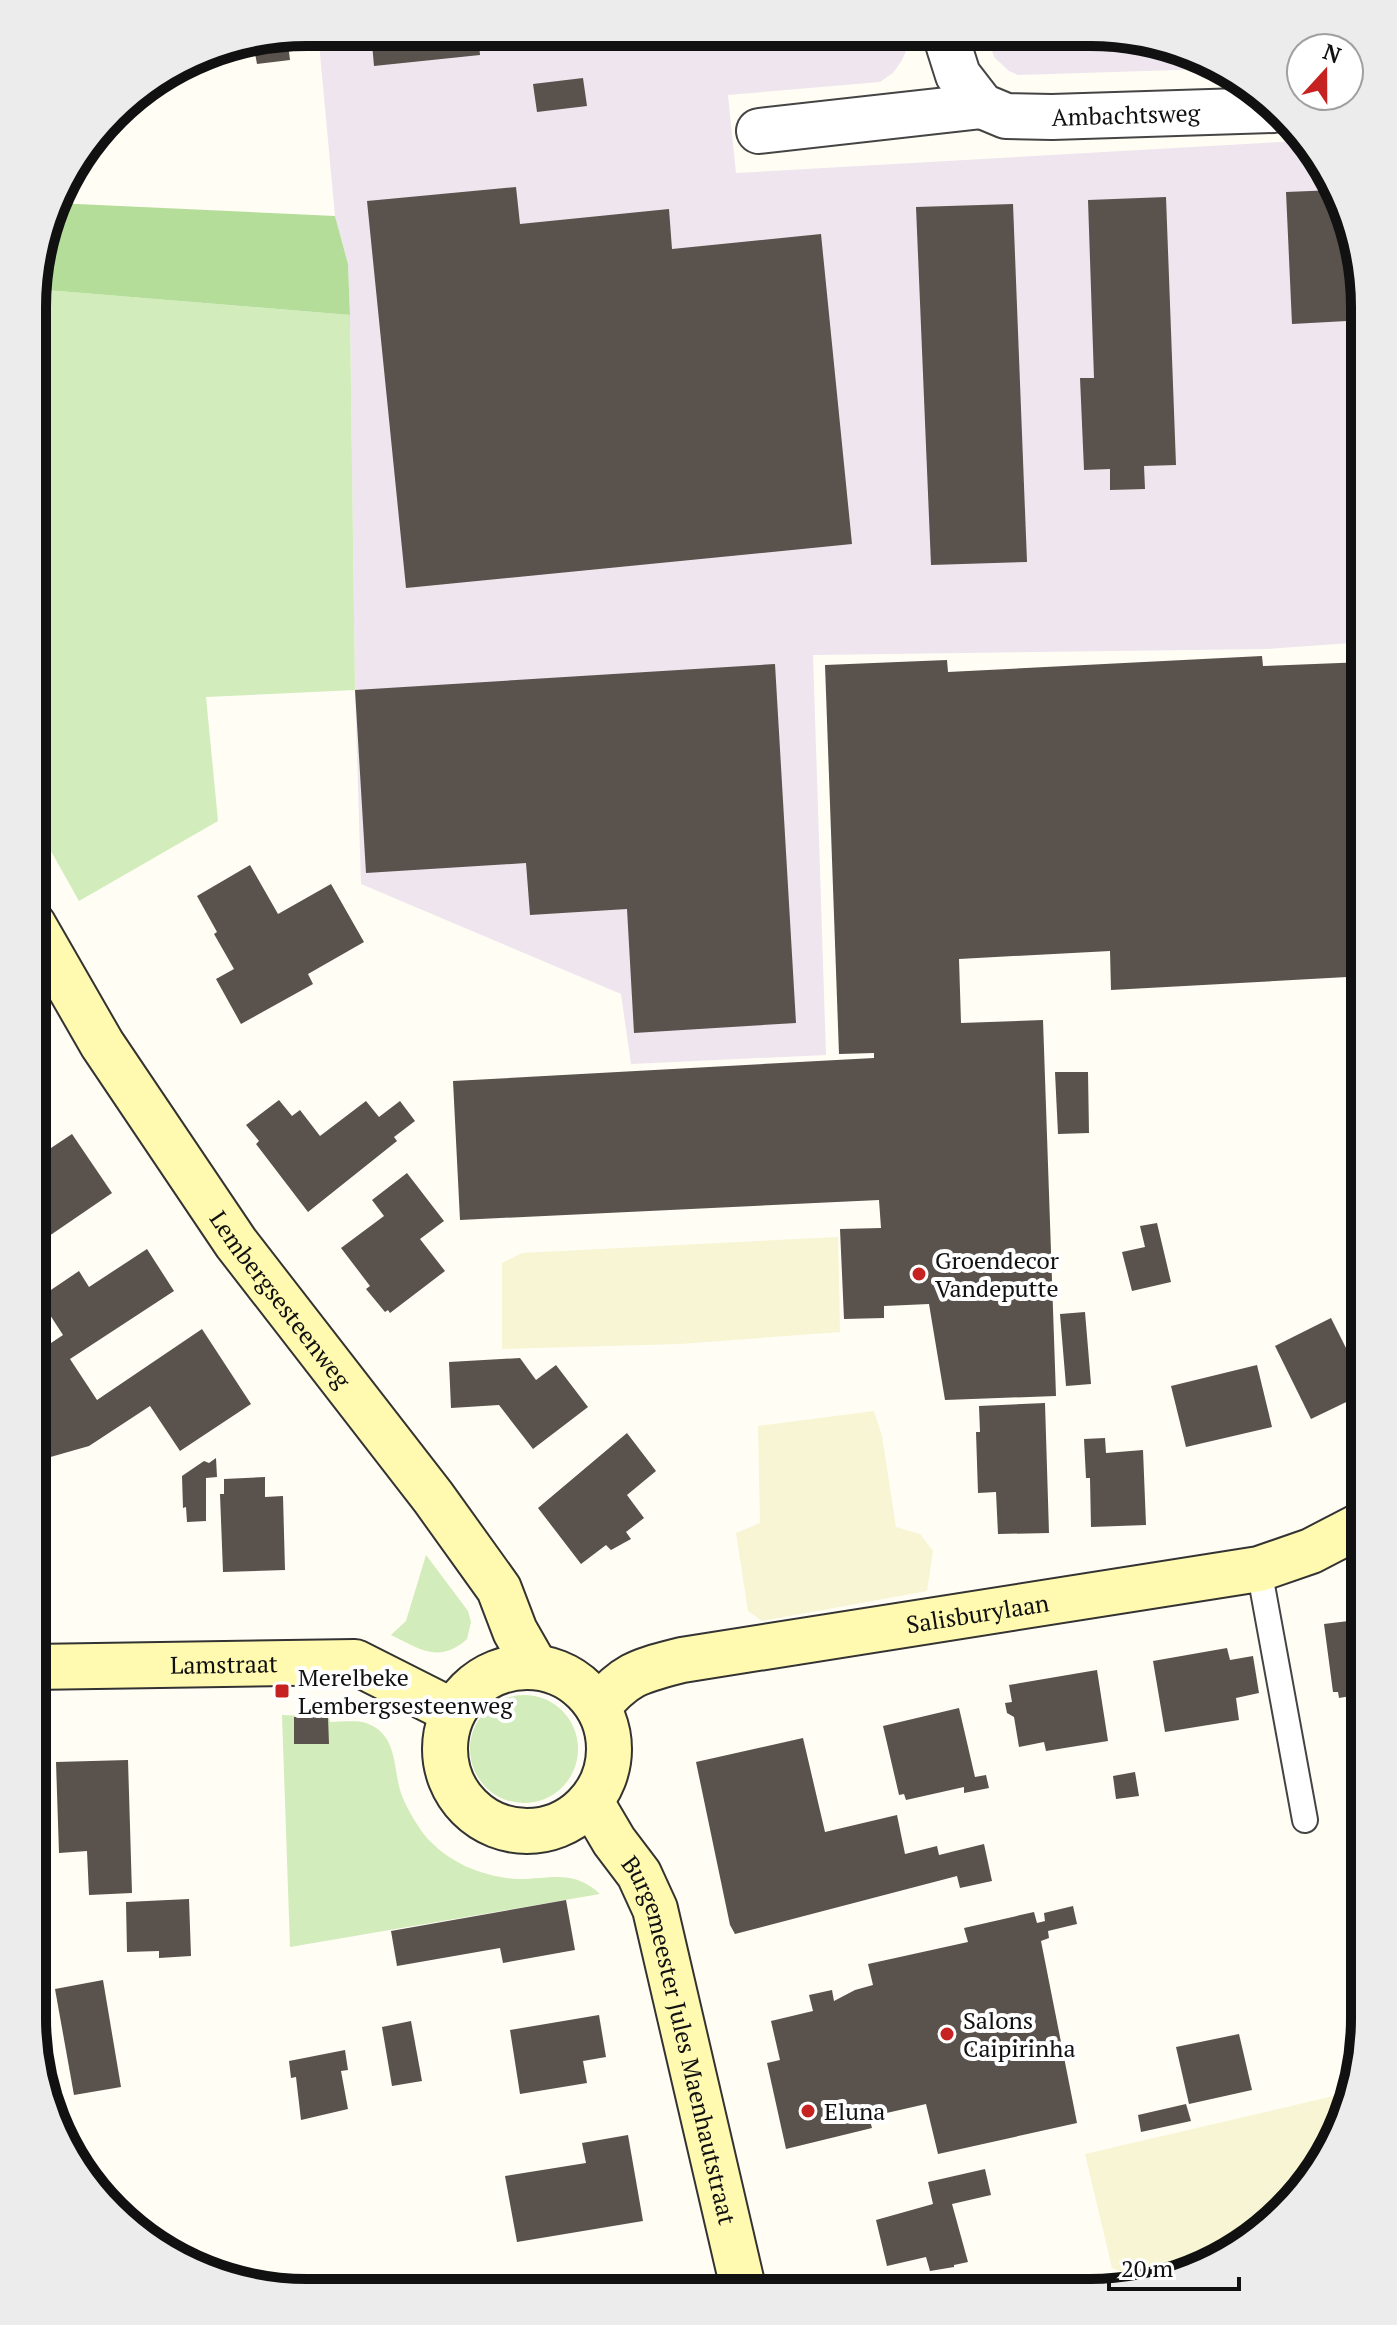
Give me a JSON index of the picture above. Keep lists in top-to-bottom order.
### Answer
{
  "streets": {
    "street": [
      "Ambachtsweg",
      "Lembergsesteenweg",
      "Salisburylaan",
      "Lamstraat",
      "Burgemeester Jules Maenhautstraat"
    ]
  },
  "crossings": [
    ["Lembergsesteenweg", "Salisburylaan"],
    ["Lembergsesteenweg", "Lamstraat"],
    ["Lembergsesteenweg", "Burgemeester Jules Maenhautstraat"],
    ["Salisburylaan", "Lamstraat"],
    ["Salisburylaan", "Burgemeester Jules Maenhautstraat"],
    ["Lamstraat", "Burgemeester Jules Maenhautstraat"]
  ],
  "places": {
    "other": ["Groendecor Vandeputte", "Salons Caipirinha", "Eluna"],
    "transit": ["Merelbeke Lembergsesteenweg"]
  },
  "scale_bar": "20 m",
  "north": "top"
}
